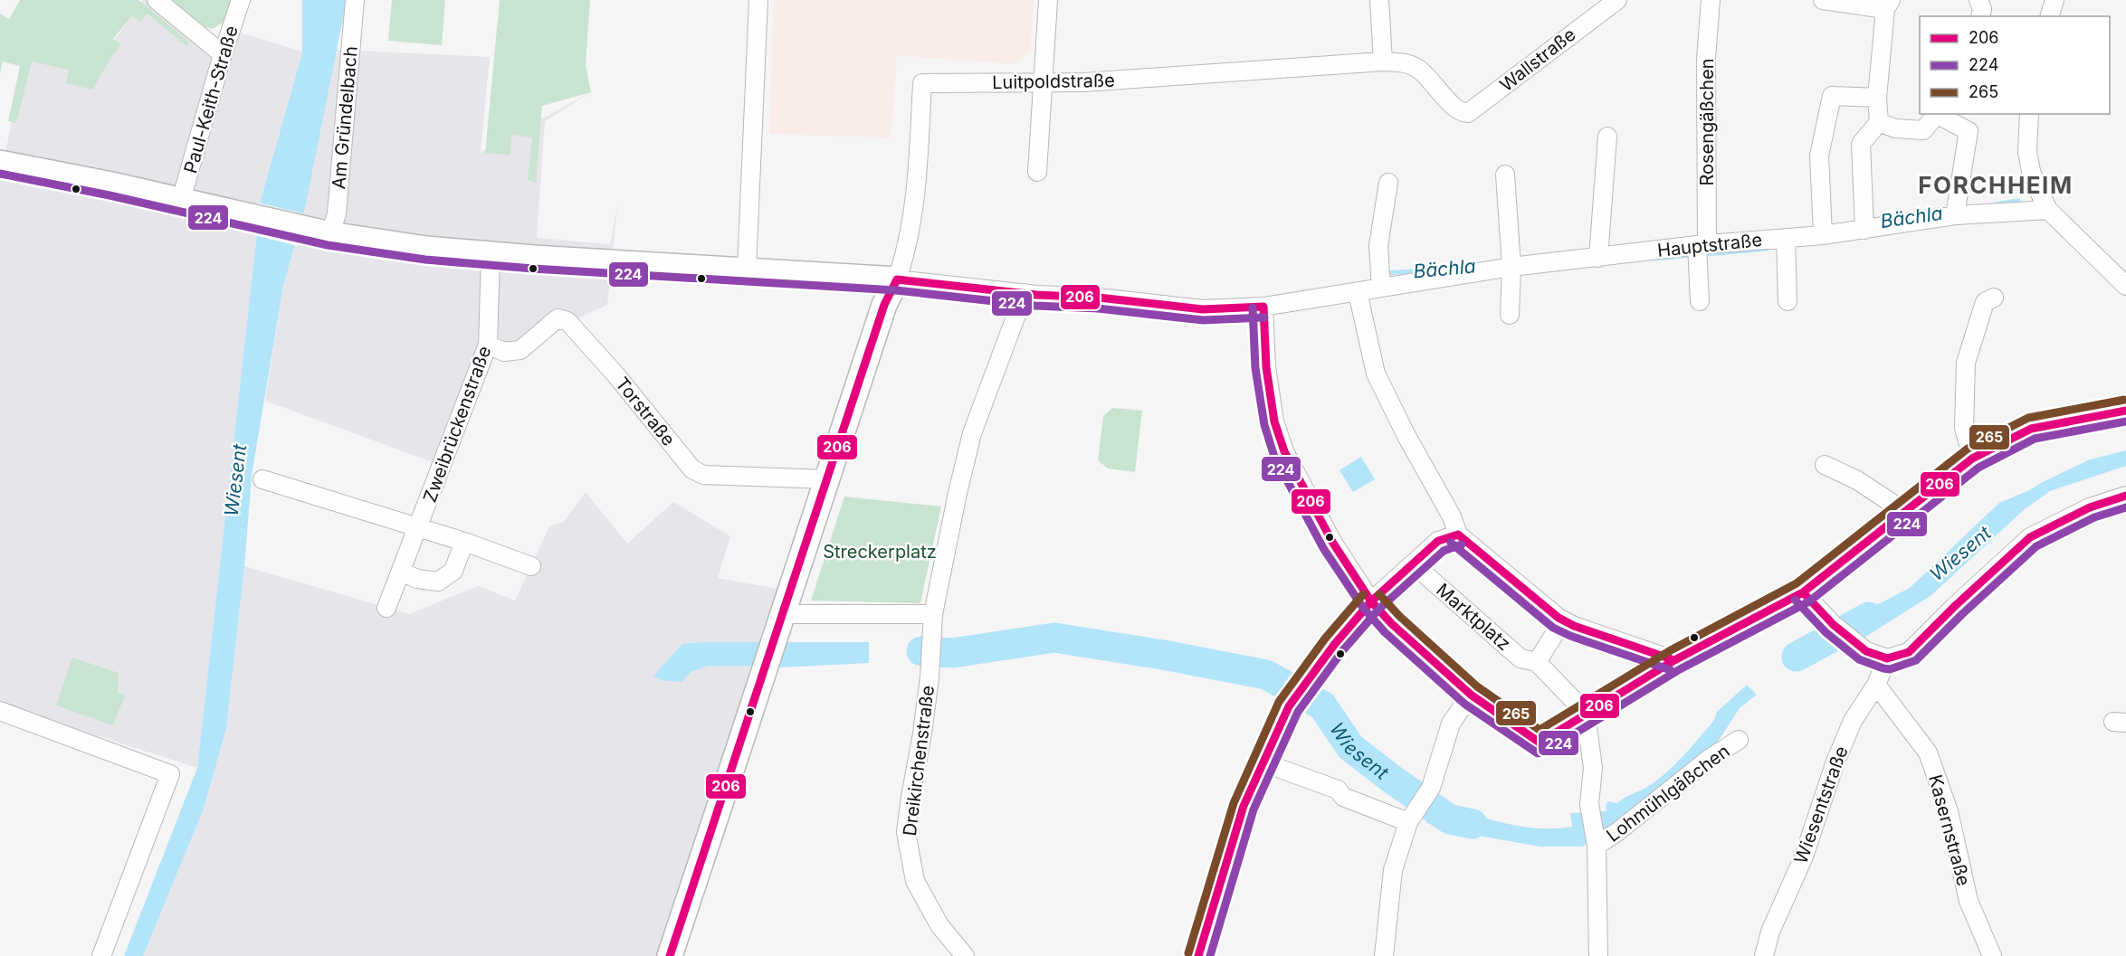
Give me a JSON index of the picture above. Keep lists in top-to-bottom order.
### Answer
{
  "streets": {
    "street": [
      "Wallstraße",
      "Luitpoldstraße",
      "Paul-Keith-Straße",
      "Am Gründelbach",
      "Rosengäßchen",
      "Hauptstraße",
      "Torstraße",
      "Zweibrückenstraße",
      "Marktplatz",
      "Dreikirchenstraße",
      "Lohmühlgäßchen",
      "Wiesentstraße",
      "Kasernstraße"
    ]
  },
  "crossings": [
    ["Wallstraße", "Luitpoldstraße"],
    ["Luitpoldstraße", "Hauptstraße"],
    ["Rosengäßchen", "Hauptstraße"],
    ["Hauptstraße", "Dreikirchenstraße"],
    ["Torstraße", "Zweibrückenstraße"],
    ["Wiesentstraße", "Kasernstraße"]
  ],
  "districts": ["FORCHHEIM"],
  "water": ["Bächla", "Wiesent"],
  "parks": ["Streckerplatz"],
  "lines": ["transit line 224", "transit line 206", "transit line 265"],
  "legend": ["206", "224", "265"]
}
